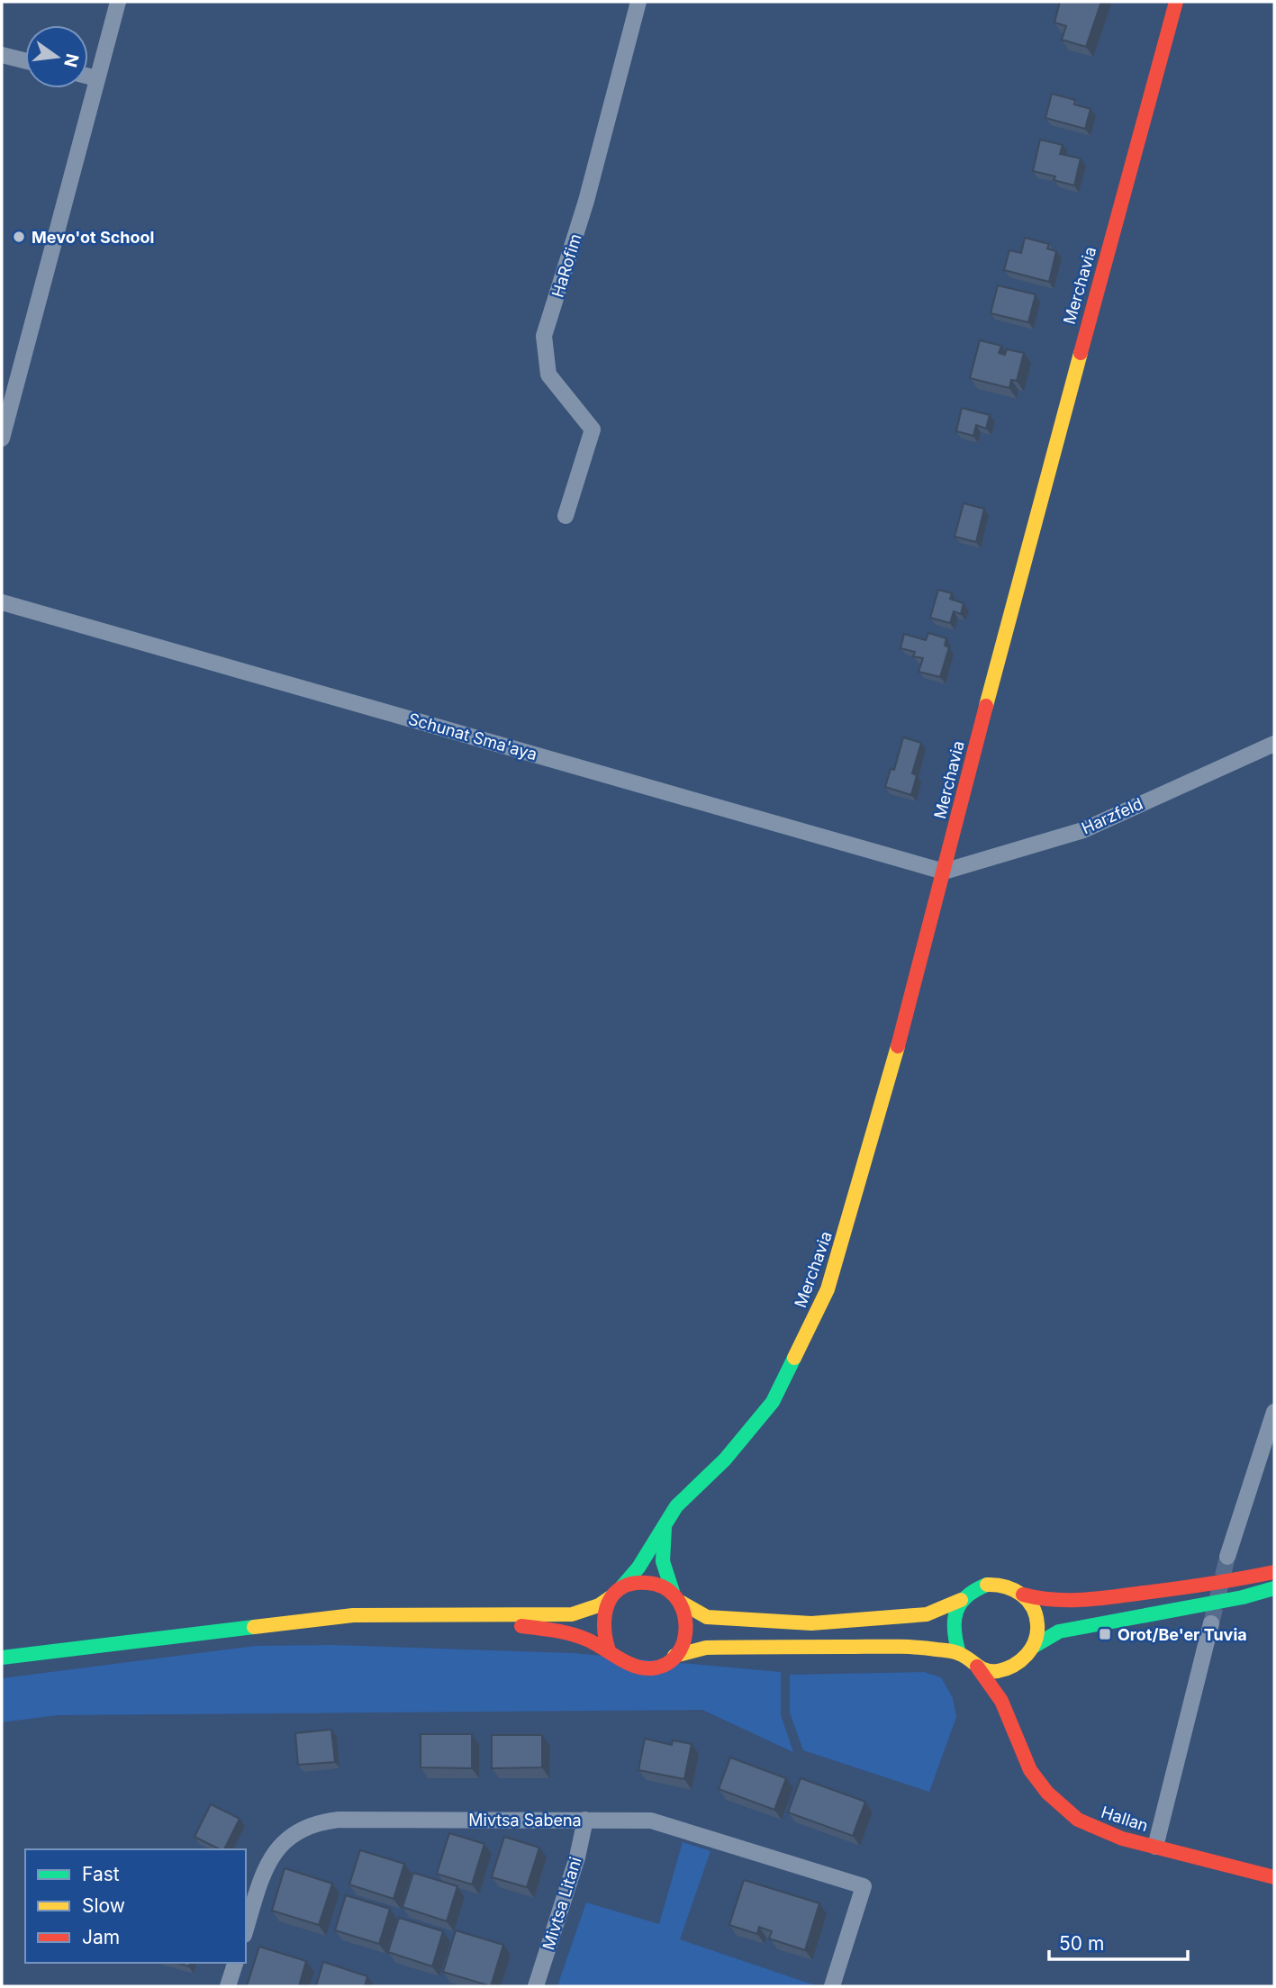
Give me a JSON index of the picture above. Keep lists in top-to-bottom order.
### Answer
{
  "streets": {
    "main road": ["Merchavia", "HaIlan"],
    "street": [
      "HaRofim",
      "Schunat Sma'aya",
      "Harzfeld",
      "Mivtsa Sabena",
      "Mivtsa Litani"
    ]
  },
  "crossings": [
    ["Merchavia", "Schunat Sma'aya"],
    ["Merchavia", "Harzfeld"],
    ["Schunat Sma'aya", "Harzfeld"],
    ["Mivtsa Sabena", "Mivtsa Litani"]
  ],
  "places": {
    "other": ["Mevo'ot School"],
    "transit": ["Orot/Be'er Tuvia"]
  },
  "legend": ["Fast", "Slow", "Jam"],
  "scale_bar": "50 m",
  "north": "right"
}
